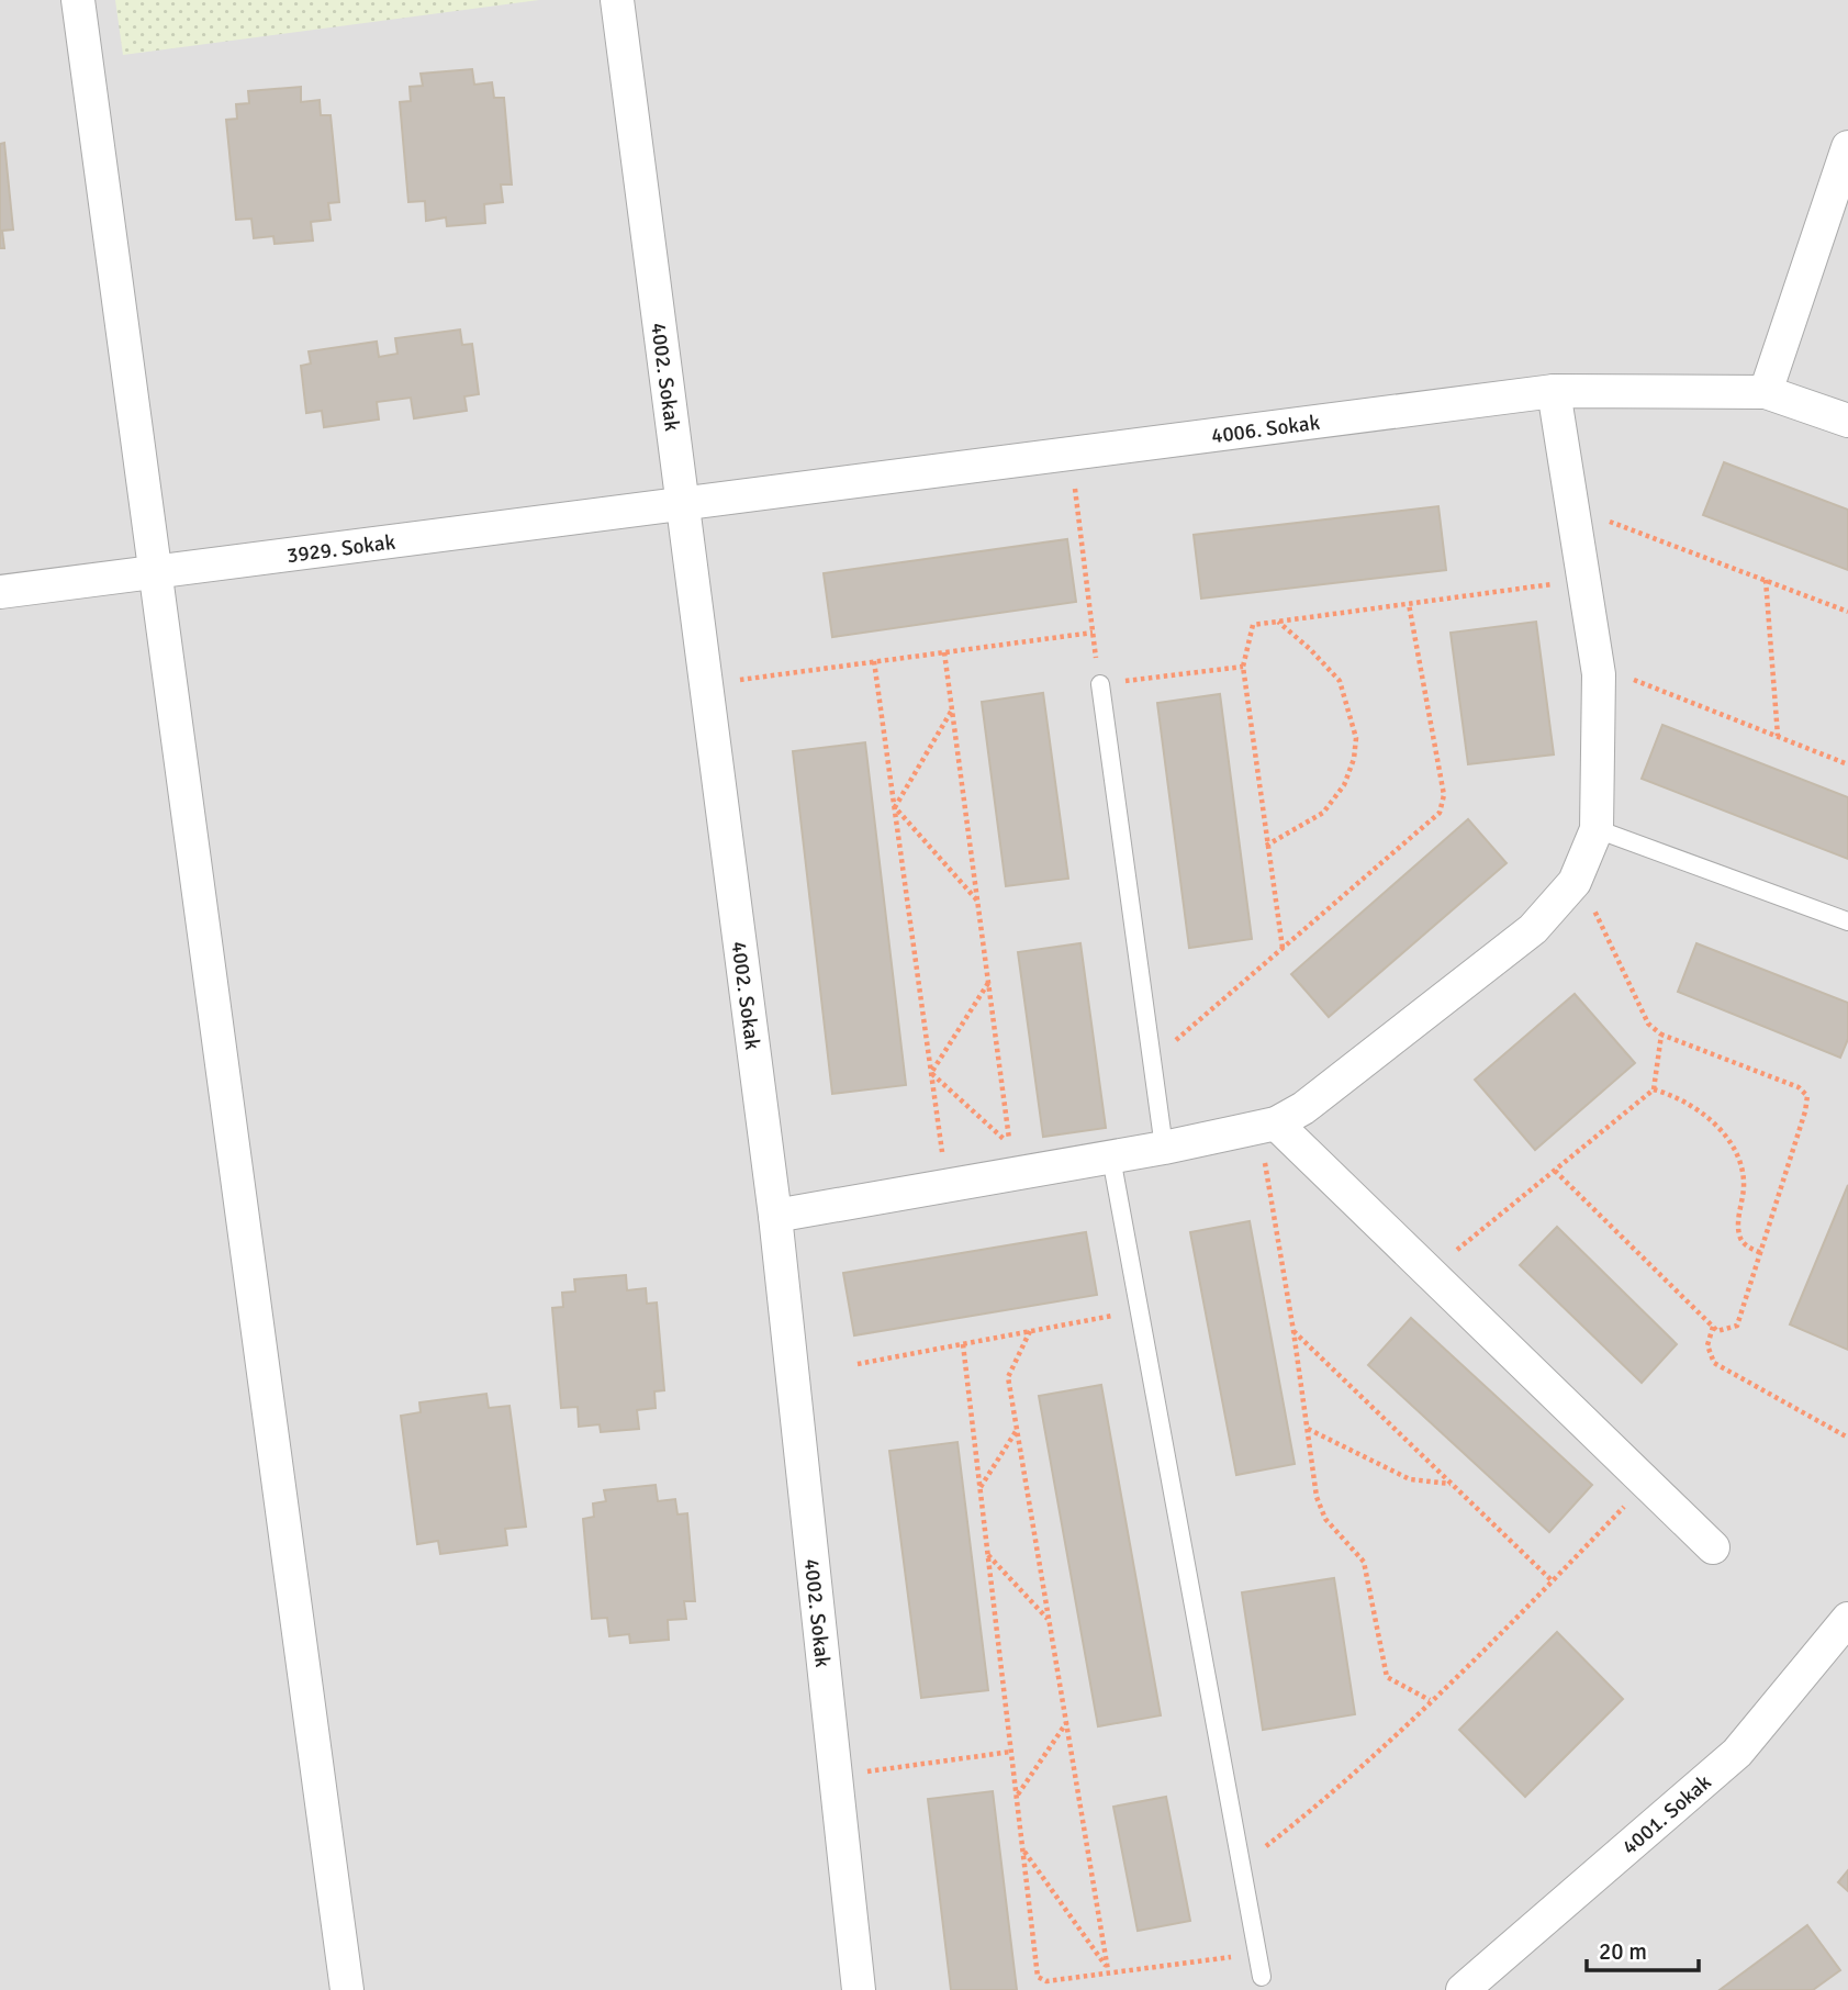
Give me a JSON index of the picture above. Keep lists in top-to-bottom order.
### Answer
{
  "streets": {
    "street": [
      "4002. Sokak",
      "4006. Sokak",
      "3929. Sokak",
      "4001. Sokak"
    ]
  },
  "crossings": [
    ["4002. Sokak", "4006. Sokak"],
    ["4002. Sokak", "3929. Sokak"],
    ["4006. Sokak", "3929. Sokak"]
  ],
  "scale_bar": "20 m"
}
